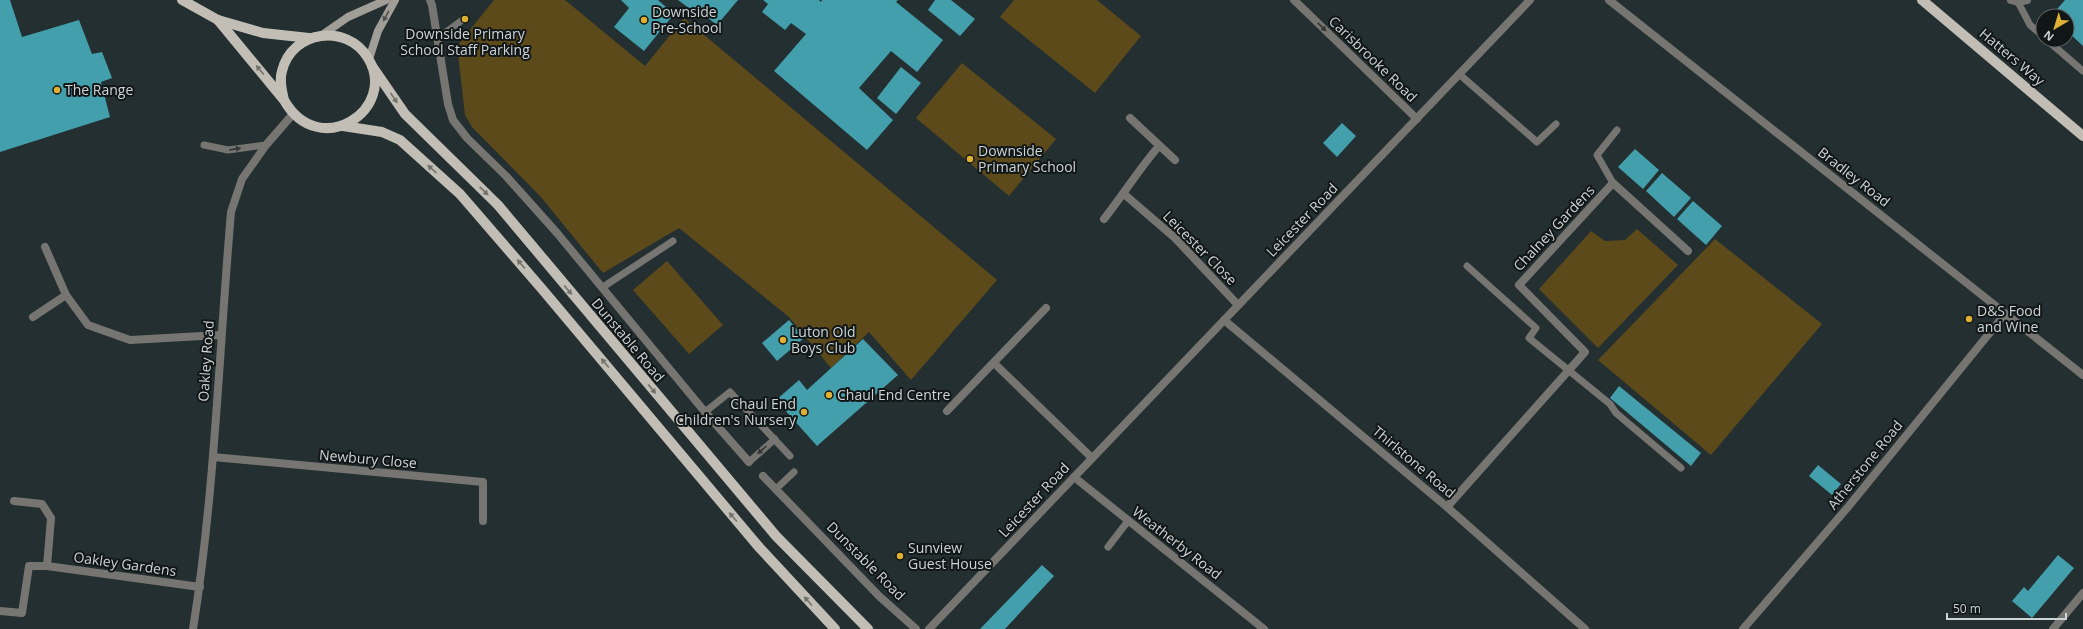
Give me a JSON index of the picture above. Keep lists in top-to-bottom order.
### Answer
{
  "streets": {
    "main road": ["Hatters Way", "Dunstable Road"],
    "street": [
      "Carisbrooke Road",
      "Bradley Road",
      "Leicester Road",
      "Chalney Gardens",
      "Leicester Close",
      "Oakley Road",
      "Newbury Close",
      "Thirlstone Road",
      "Atherstone Road",
      "Weatherby Road",
      "Oakley Gardens"
    ]
  },
  "crossings": [
    ["Carisbrooke Road", "Leicester Road"],
    ["Bradley Road", "Atherstone Road"],
    ["Leicester Road", "Leicester Close"],
    ["Leicester Road", "Thirlstone Road"],
    ["Leicester Road", "Weatherby Road"],
    ["Chalney Gardens", "Thirlstone Road"],
    ["Dunstable Road", "Oakley Road"],
    ["Oakley Road", "Newbury Close"],
    ["Oakley Road", "Oakley Gardens"]
  ],
  "one_way": ["Carisbrooke Road"],
  "places": [
    "Downside Primary School Staff Parking",
    "Downside Pre-School",
    "The Range",
    "Downside Primary School",
    "D&S Food and Wine",
    "Luton Old Boys Club",
    "Chaul End Centre",
    "Chaul End Children's Nursery",
    "Sunview Guest House"
  ],
  "scale_bar": "50 m",
  "north": "bottom left"
}
